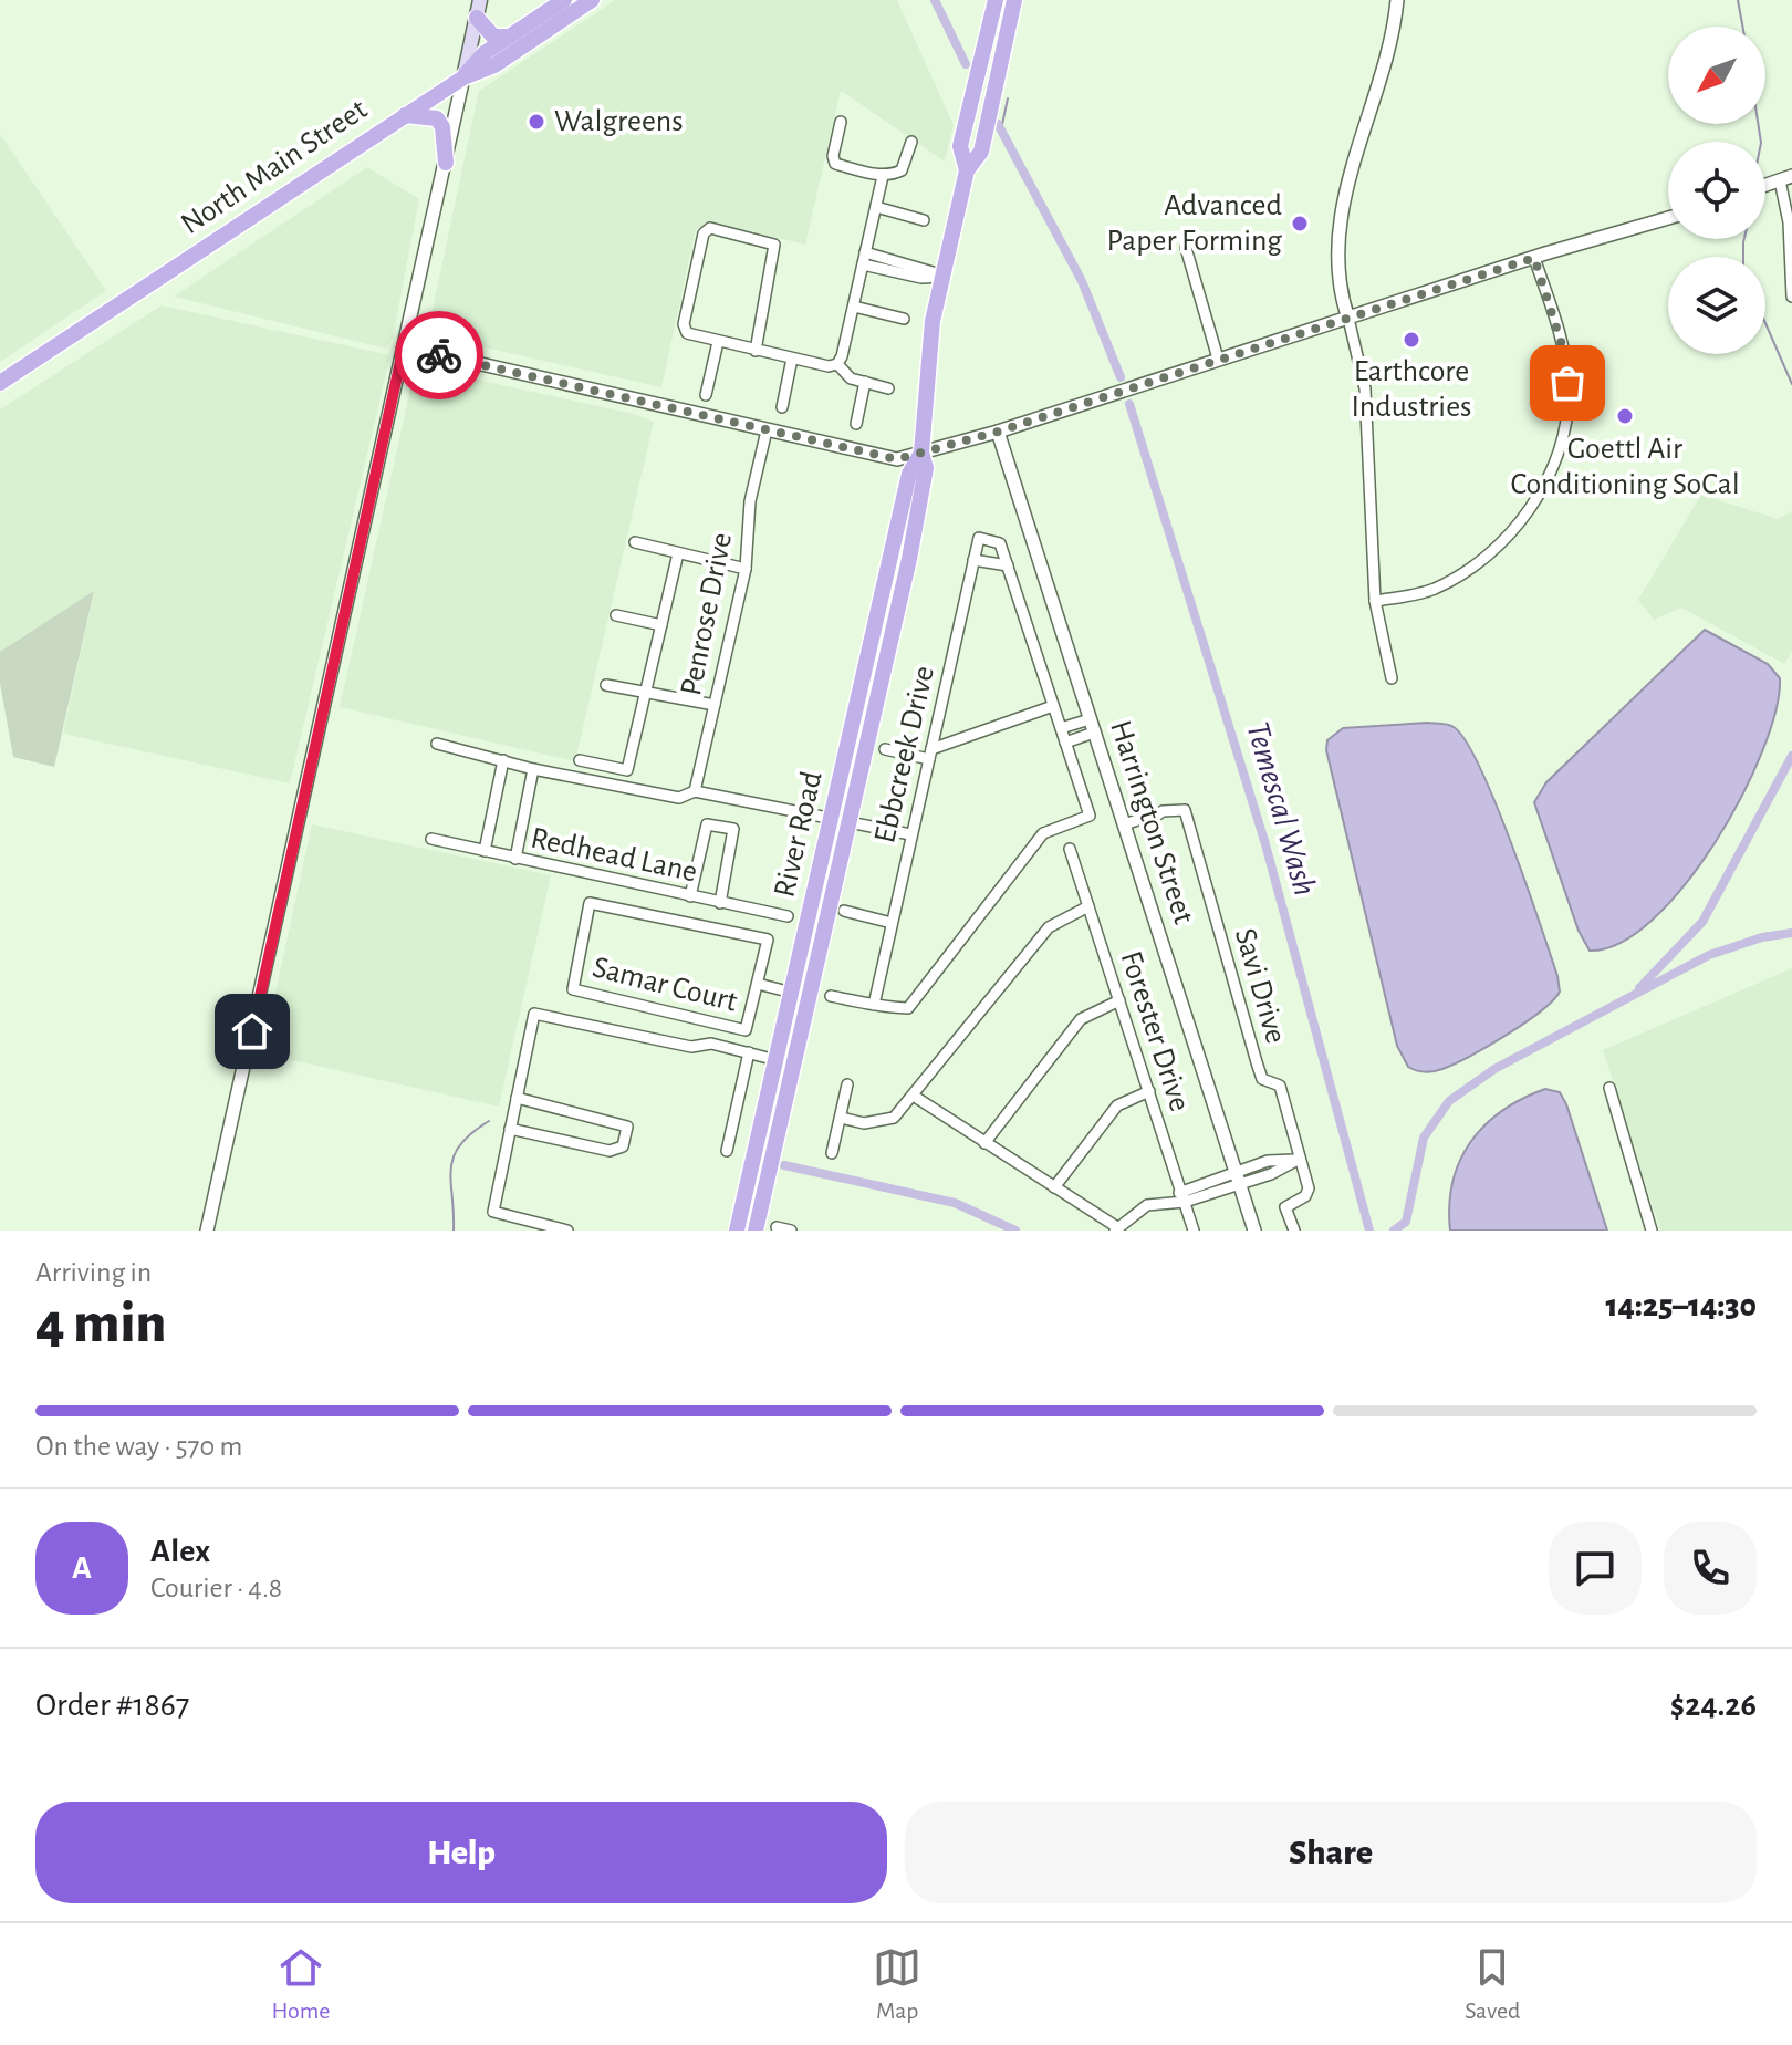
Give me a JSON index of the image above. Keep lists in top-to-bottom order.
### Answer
{
  "streets": {
    "main road": ["North Main Street", "River Road"],
    "street": [
      "Penrose Drive",
      "Ebbcreek Drive",
      "Harrington Street",
      "Redhead Lane",
      "Samar Court",
      "Savi Drive",
      "Forester Drive"
    ]
  },
  "crossings": [
    ["Harrington Street", "Savi Drive"],
    ["River Road", "Samar Court"]
  ],
  "water": ["Temescal Wash"],
  "places": [
    "Walgreens",
    "Advanced Paper Forming",
    "Earthcore Industries",
    "Goettl Air Conditioning SoCal"
  ],
  "north": "bottom left",
  "page": {
    "heading": ["4 min", "Arriving in", "14:25–14:30"],
    "panel": [
      "Alex",
      "Courier · 4.8",
      "Order #1867",
      "$24.26"
    ],
    "bar": "On the way · 570 m",
    "round": "A",
    "buttons": ["Help", "Share"],
    "tabs": ["Home", "Map", "Saved"]
  }
}
